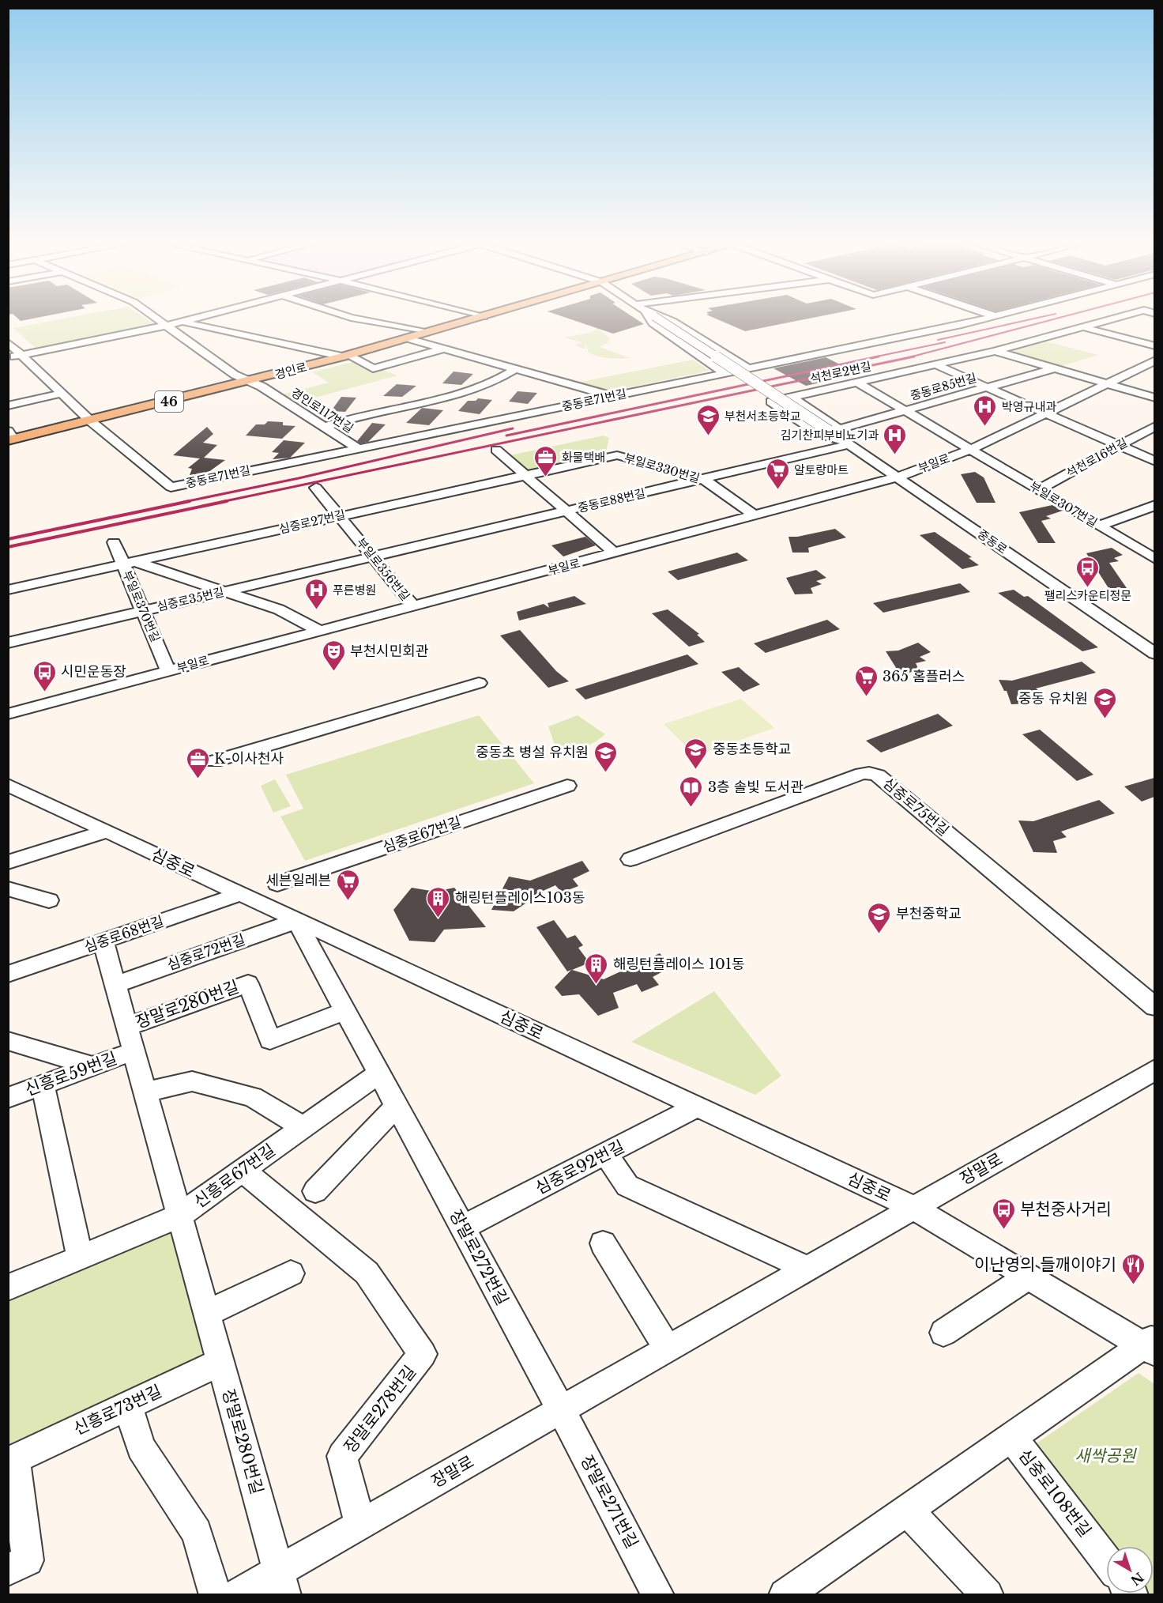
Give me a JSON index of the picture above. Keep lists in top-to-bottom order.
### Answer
{
  "streets": {
    "main road": ["경인로", "46"],
    "street": [
      "석천로2번길",
      "중동로85번길",
      "중동로71번길",
      "경인로117번길",
      "석천로16번길",
      "부일로",
      "부일로330번길",
      "중동로88번길",
      "부일로307번길",
      "심중로27번길",
      "중동로",
      "부일로356번길",
      "심중로35번길",
      "부일로370번길",
      "심중로75번길",
      "심중로67번길",
      "심중로",
      "심중로68번길",
      "심중로72번길",
      "장말로280번길",
      "신흥로59번길",
      "심중로92번길",
      "장말로",
      "신흥로67번길",
      "장말로272번길",
      "장말로278번길",
      "신흥로73번길",
      "심중로108번길",
      "장말로271번길"
    ]
  },
  "crossings": [
    ["경인로", "중동로71번길"],
    ["경인로", "경인로117번길"],
    ["석천로2번길", "중동로85번길"],
    ["석천로2번길", "중동로88번길"],
    ["석천로2번길", "부일로307번길"],
    ["석천로2번길", "중동로"],
    ["중동로85번길", "중동로88번길"],
    ["중동로85번길", "부일로307번길"],
    ["중동로85번길", "중동로"],
    ["중동로71번길", "경인로117번길"],
    ["석천로16번길", "부일로307번길"],
    ["부일로", "부일로330번길"],
    ["부일로", "부일로307번길"],
    ["부일로", "중동로"],
    ["부일로", "부일로356번길"],
    ["부일로", "부일로370번길"],
    ["부일로330번길", "중동로88번길"],
    ["부일로330번길", "심중로27번길"],
    ["중동로88번길", "중동로"],
    ["중동로88번길", "부일로356번길"],
    ["중동로88번길", "심중로35번길"],
    ["심중로27번길", "부일로356번길"],
    ["심중로27번길", "부일로370번길"],
    ["부일로356번길", "심중로35번길"],
    ["심중로35번길", "부일로370번길"],
    ["심중로", "심중로68번길"],
    ["심중로", "심중로72번길"],
    ["심중로", "심중로92번길"],
    ["심중로", "장말로"],
    ["심중로", "장말로272번길"],
    ["심중로", "심중로108번길"],
    ["심중로68번길", "장말로280번길"],
    ["심중로72번길", "장말로280번길"],
    ["심중로72번길", "장말로272번길"],
    ["장말로280번길", "신흥로59번길"],
    ["장말로280번길", "장말로"],
    ["장말로280번길", "신흥로67번길"],
    ["장말로280번길", "장말로272번길"],
    ["장말로280번길", "신흥로73번길"],
    ["심중로92번길", "장말로272번길"],
    ["장말로", "장말로272번길"],
    ["장말로", "장말로278번길"],
    ["장말로", "장말로271번길"],
    ["신흥로67번길", "장말로272번길"],
    ["신흥로67번길", "장말로278번길"],
    ["장말로272번길", "장말로271번길"]
  ],
  "parks": ["새싹공원"],
  "places": {
    "hospital": ["박영규내과", "김기찬피부비뇨기과", "푸른병원"],
    "school or university": [
      "부천서초등학교",
      "중동 유치원",
      "중동초등학교",
      "중동초 병설 유치원",
      "부천중학교"
    ],
    "office": ["화물택배", "K-이사천사"],
    "supermarket": ["알토랑마트", "365 홈플러스", "세븐일레븐"],
    "bus stop": ["팰리스카운티정문", "시민운동장", "부천중사거리"],
    "theatre": ["부천시민회관"],
    "library": ["3층 솔빛 도서관"],
    "building": ["해링턴플레이스103동", "해링턴플레이스 101동"],
    "restaurant": ["이난영의 들깨이야기"]
  },
  "north": "bottom right"
}
